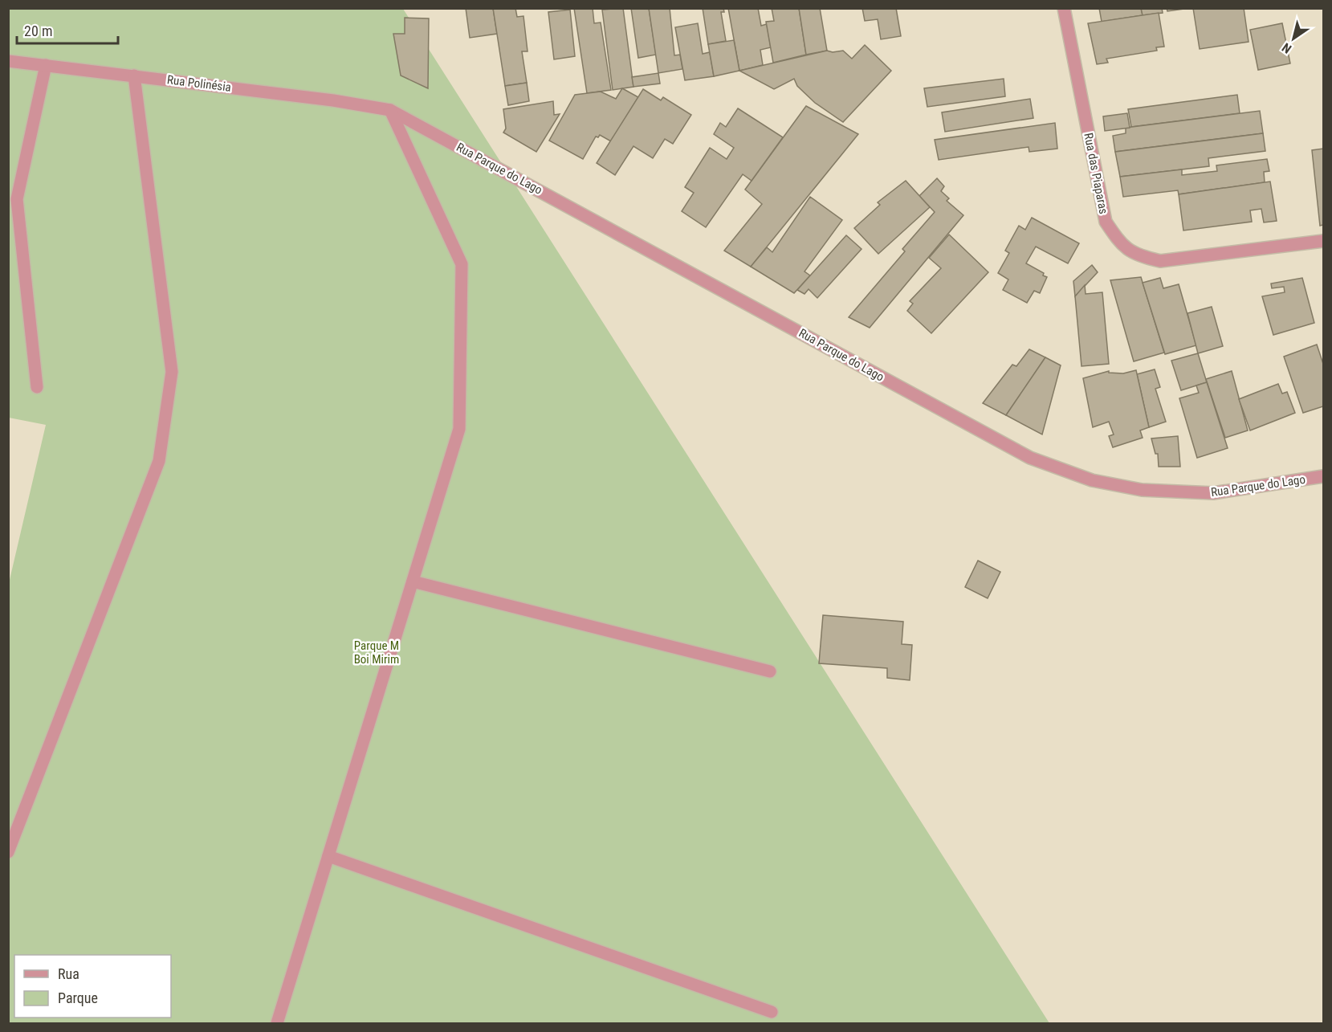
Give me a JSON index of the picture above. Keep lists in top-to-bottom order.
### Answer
{
  "streets": {
    "street": ["Rua Polinésia", "Rua Parque do Lago", "Rua das Piaparas"]
  },
  "crossings": [
    ["Rua Polinésia", "Rua Parque do Lago"]
  ],
  "parks": ["Parque M Boi Mirim"],
  "legend": ["Rua", "Parque"],
  "scale_bar": "20 m",
  "north": "bottom left"
}
